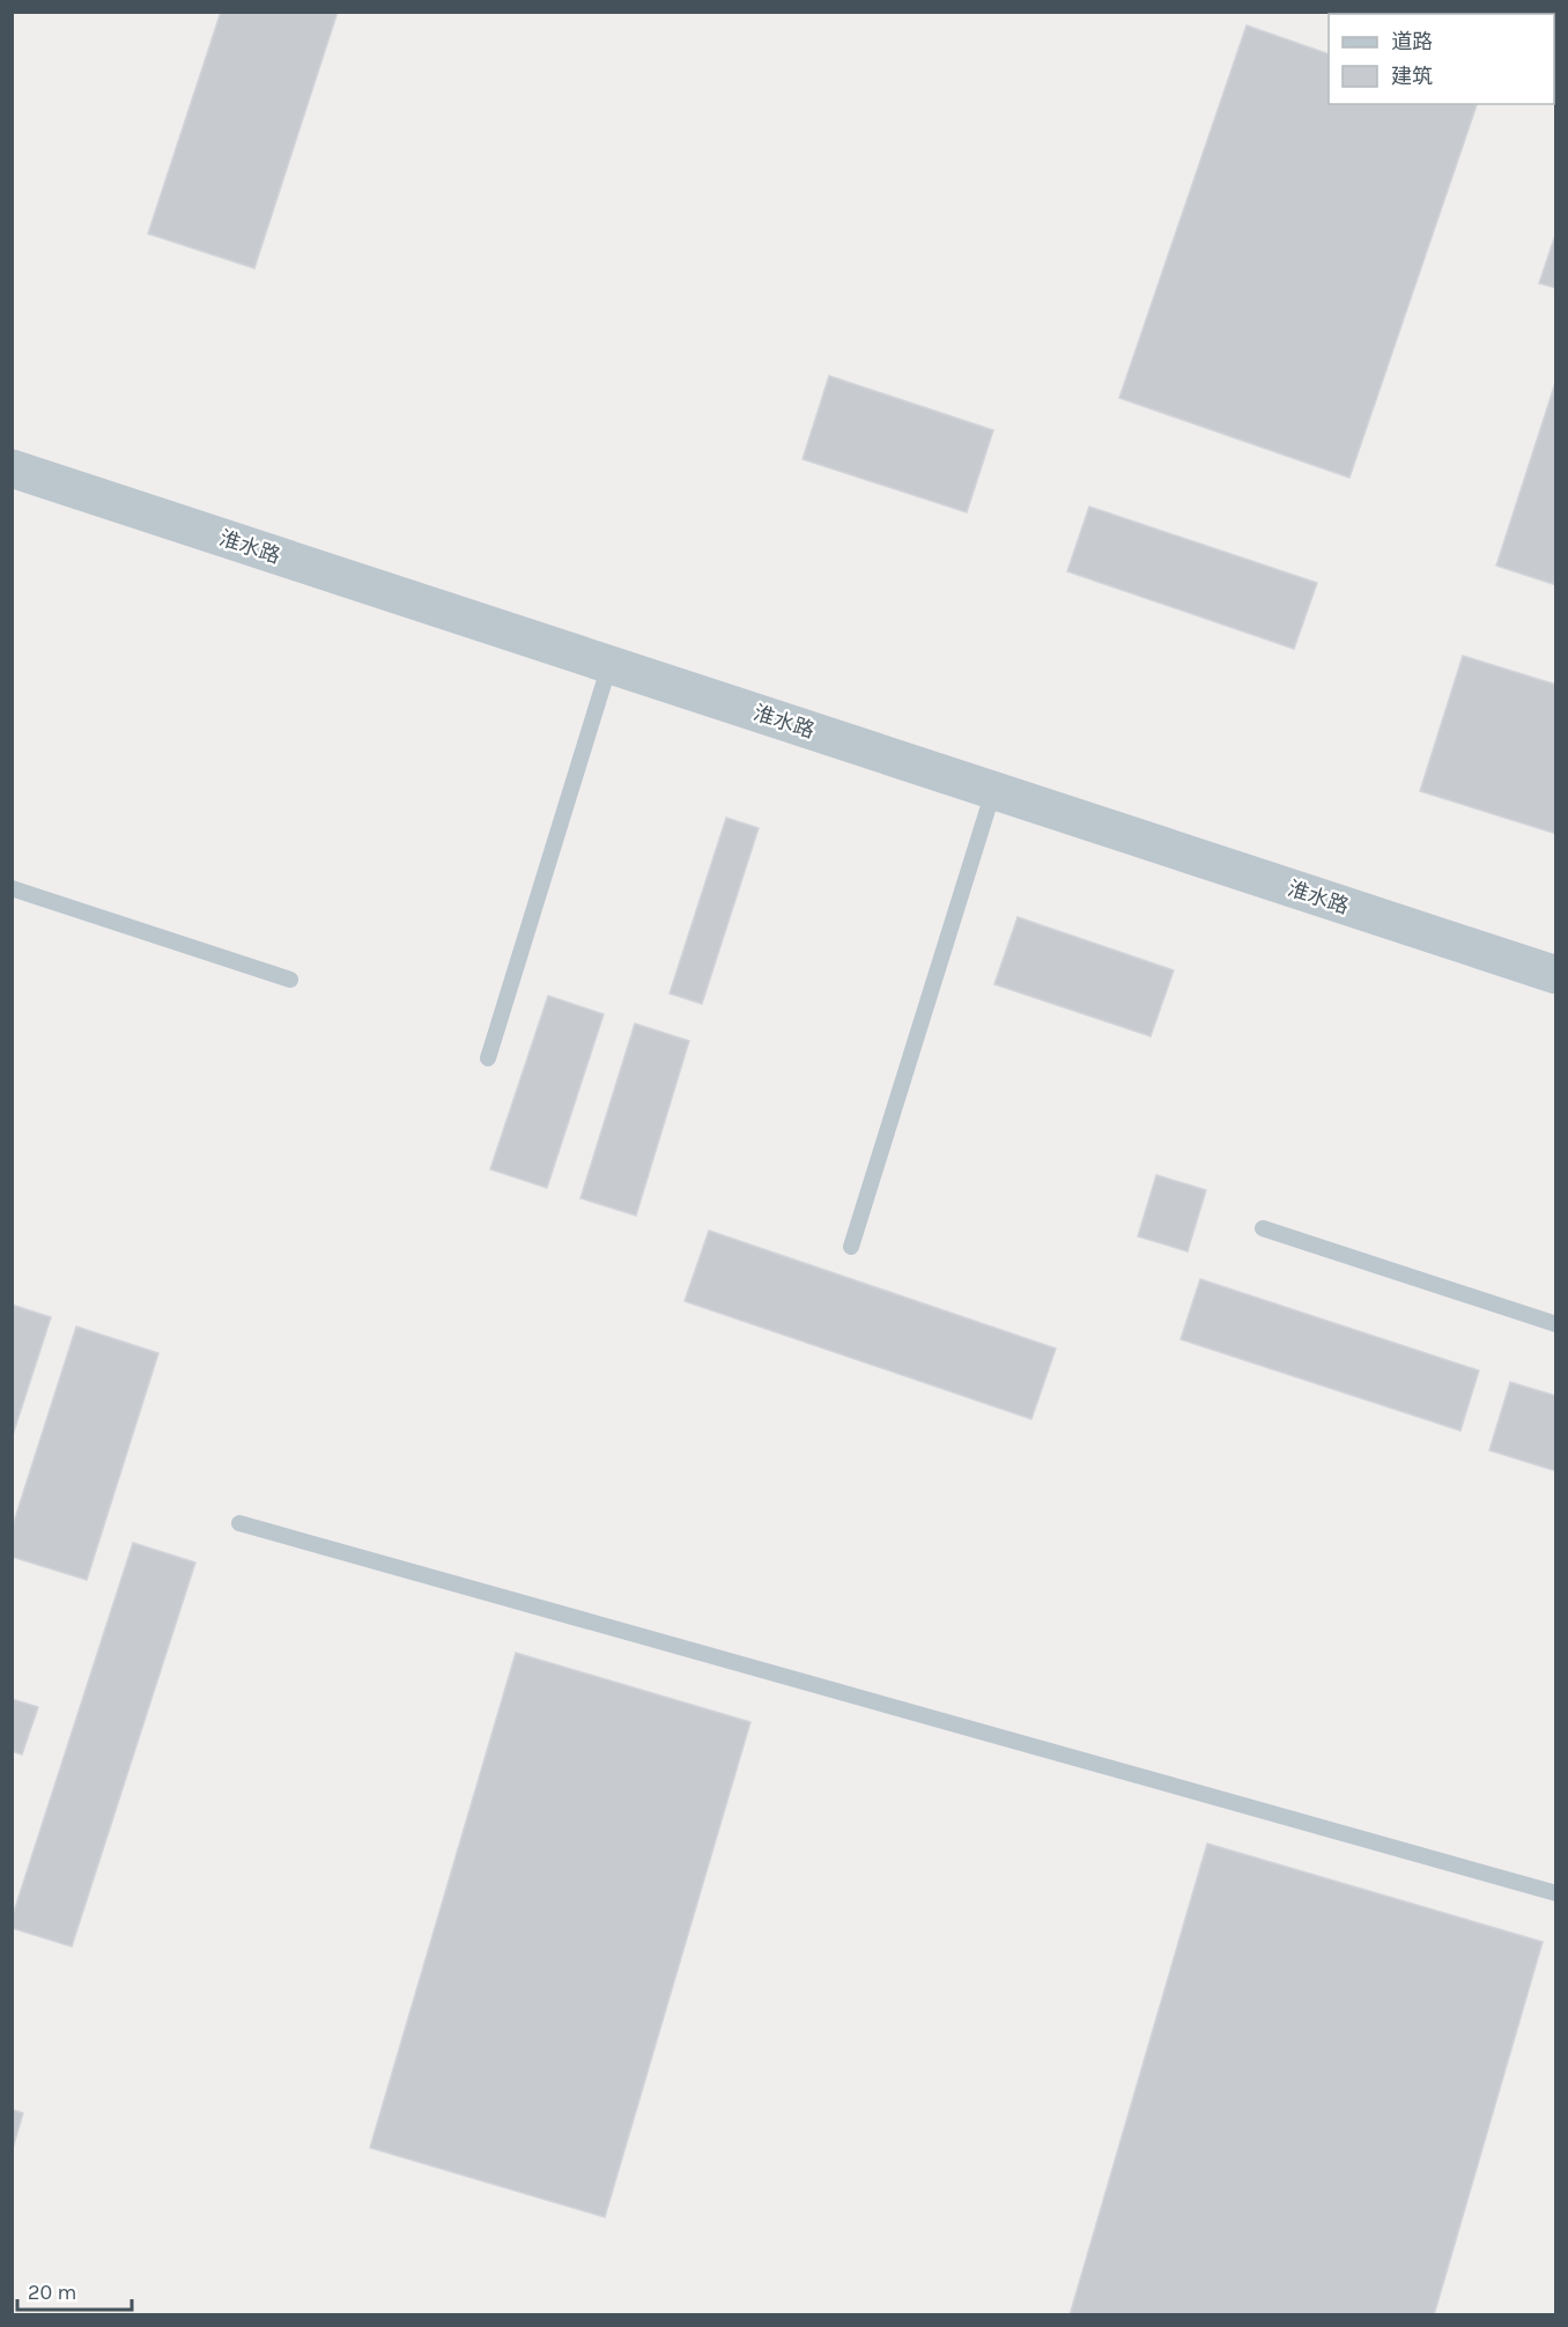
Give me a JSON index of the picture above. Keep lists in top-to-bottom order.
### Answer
{
  "streets": {
    "street": ["淮水路"]
  },
  "legend": ["道路", "建筑"],
  "scale_bar": "20 m"
}
